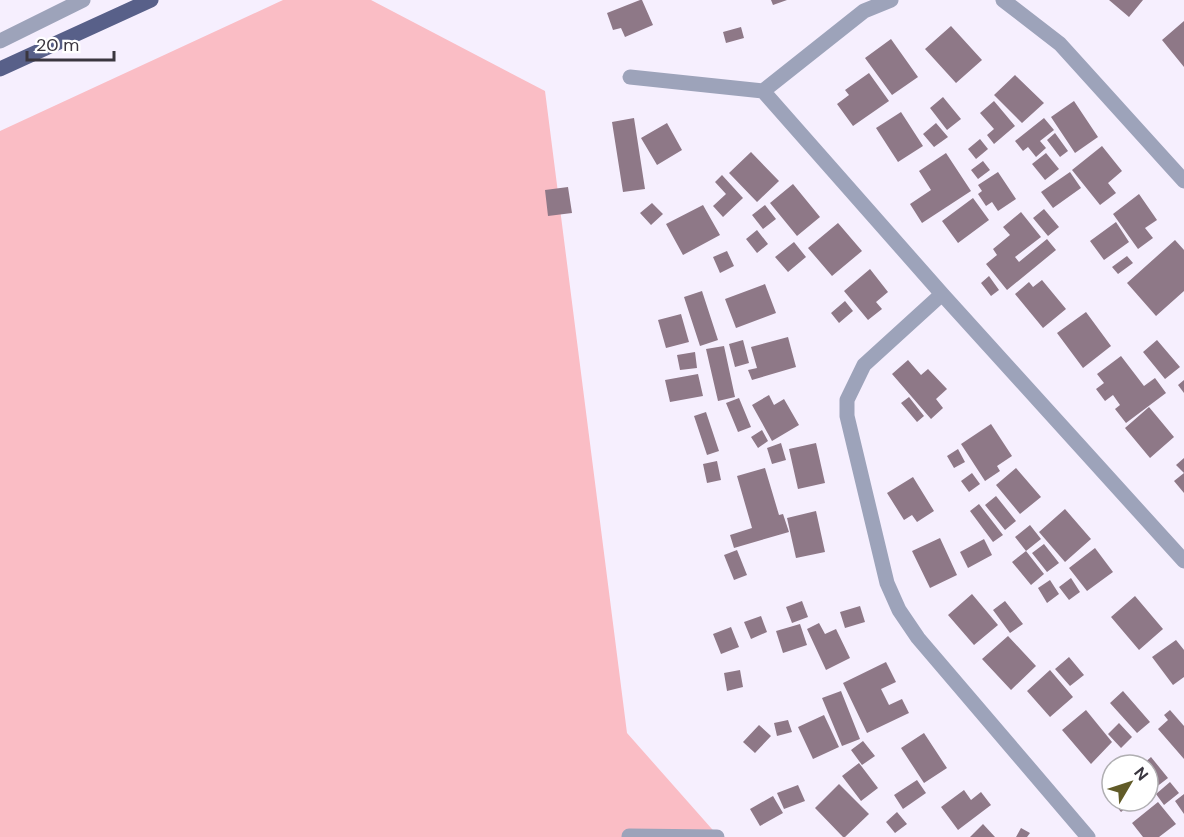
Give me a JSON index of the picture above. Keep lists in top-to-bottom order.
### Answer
{
  "scale_bar": "20 m",
  "north": "top right"
}
